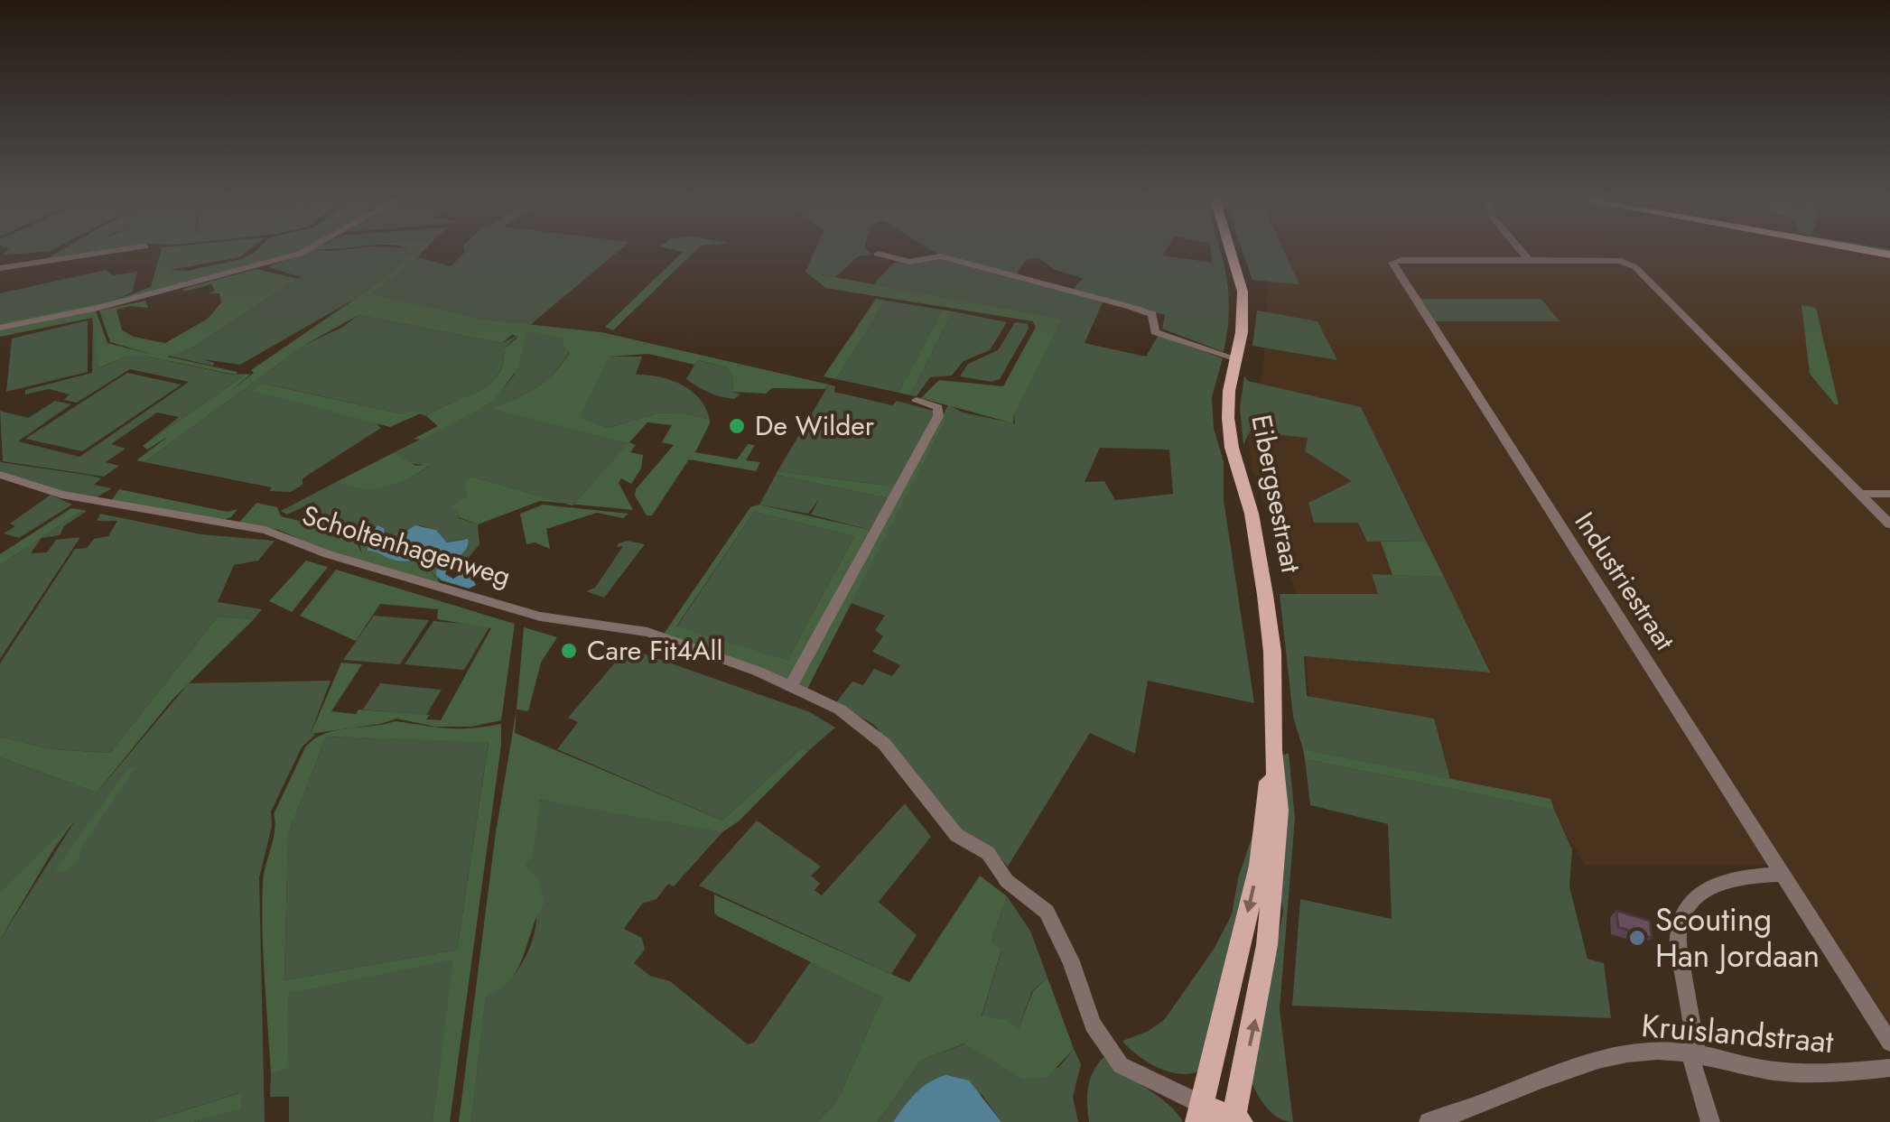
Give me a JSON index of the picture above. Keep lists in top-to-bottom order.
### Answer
{
  "streets": {
    "main road": ["Eibergsestraat"],
    "street": ["Scholtenhagenweg", "Industriestraat", "Kruislandstraat"]
  },
  "crossings": [
    ["Eibergsestraat", "Scholtenhagenweg"]
  ],
  "places": ["De Wilder", "Care Fit4All", "Scouting Han Jordaan"]
}
